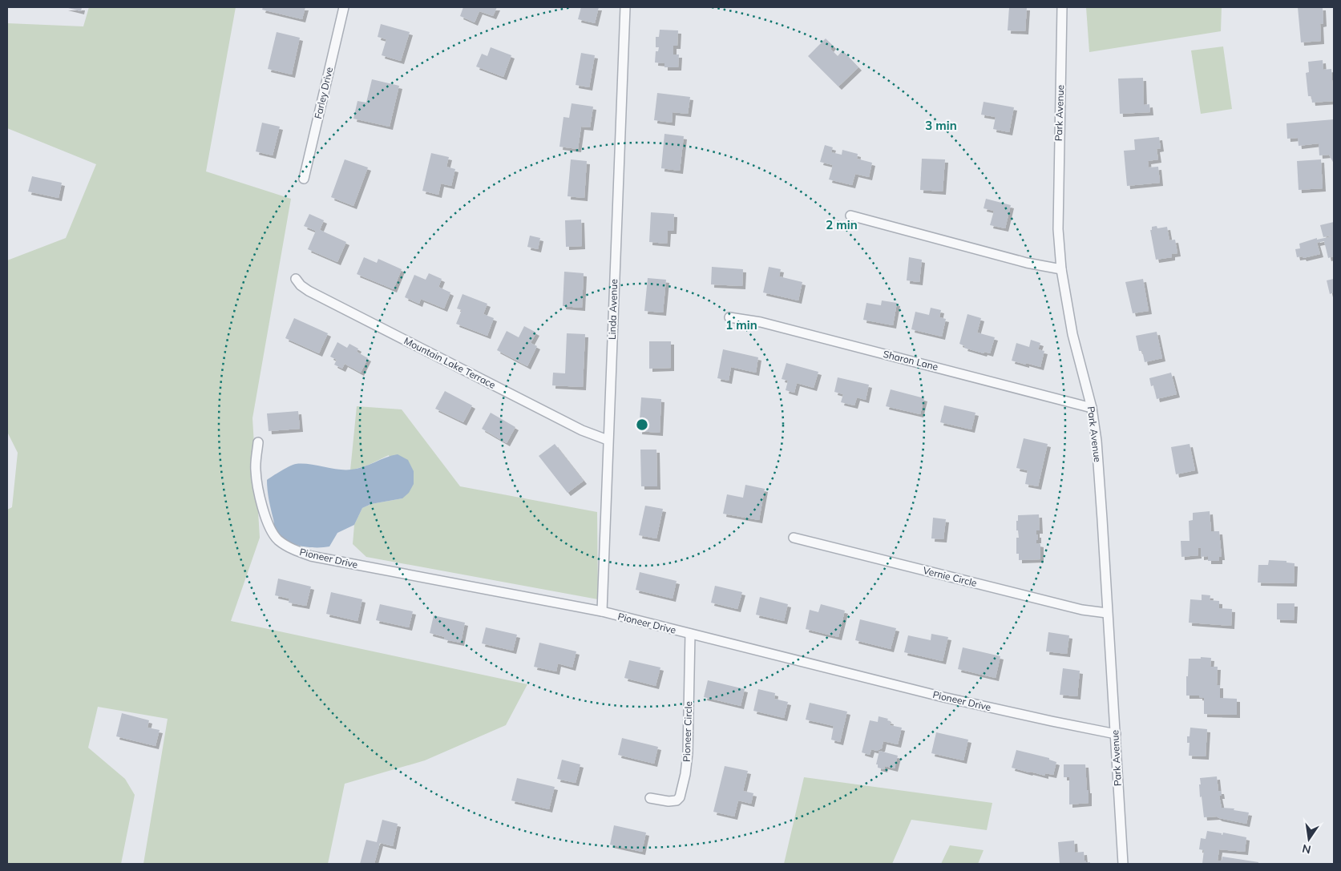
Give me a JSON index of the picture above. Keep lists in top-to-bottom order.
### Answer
{
  "streets": {
    "street": [
      "Farley Drive",
      "Park Avenue",
      "Linda Avenue",
      "Sharon Lane",
      "Mountain Lake Terrace",
      "Pioneer Drive",
      "Vernie Circle",
      "Pioneer Circle"
    ]
  },
  "crossings": [
    ["Park Avenue", "Sharon Lane"],
    ["Park Avenue", "Pioneer Drive"],
    ["Park Avenue", "Vernie Circle"],
    ["Linda Avenue", "Mountain Lake Terrace"],
    ["Linda Avenue", "Pioneer Drive"],
    ["Pioneer Drive", "Pioneer Circle"]
  ],
  "north": "bottom",
  "rings": ["3 min", "2 min", "1 min"]
}
